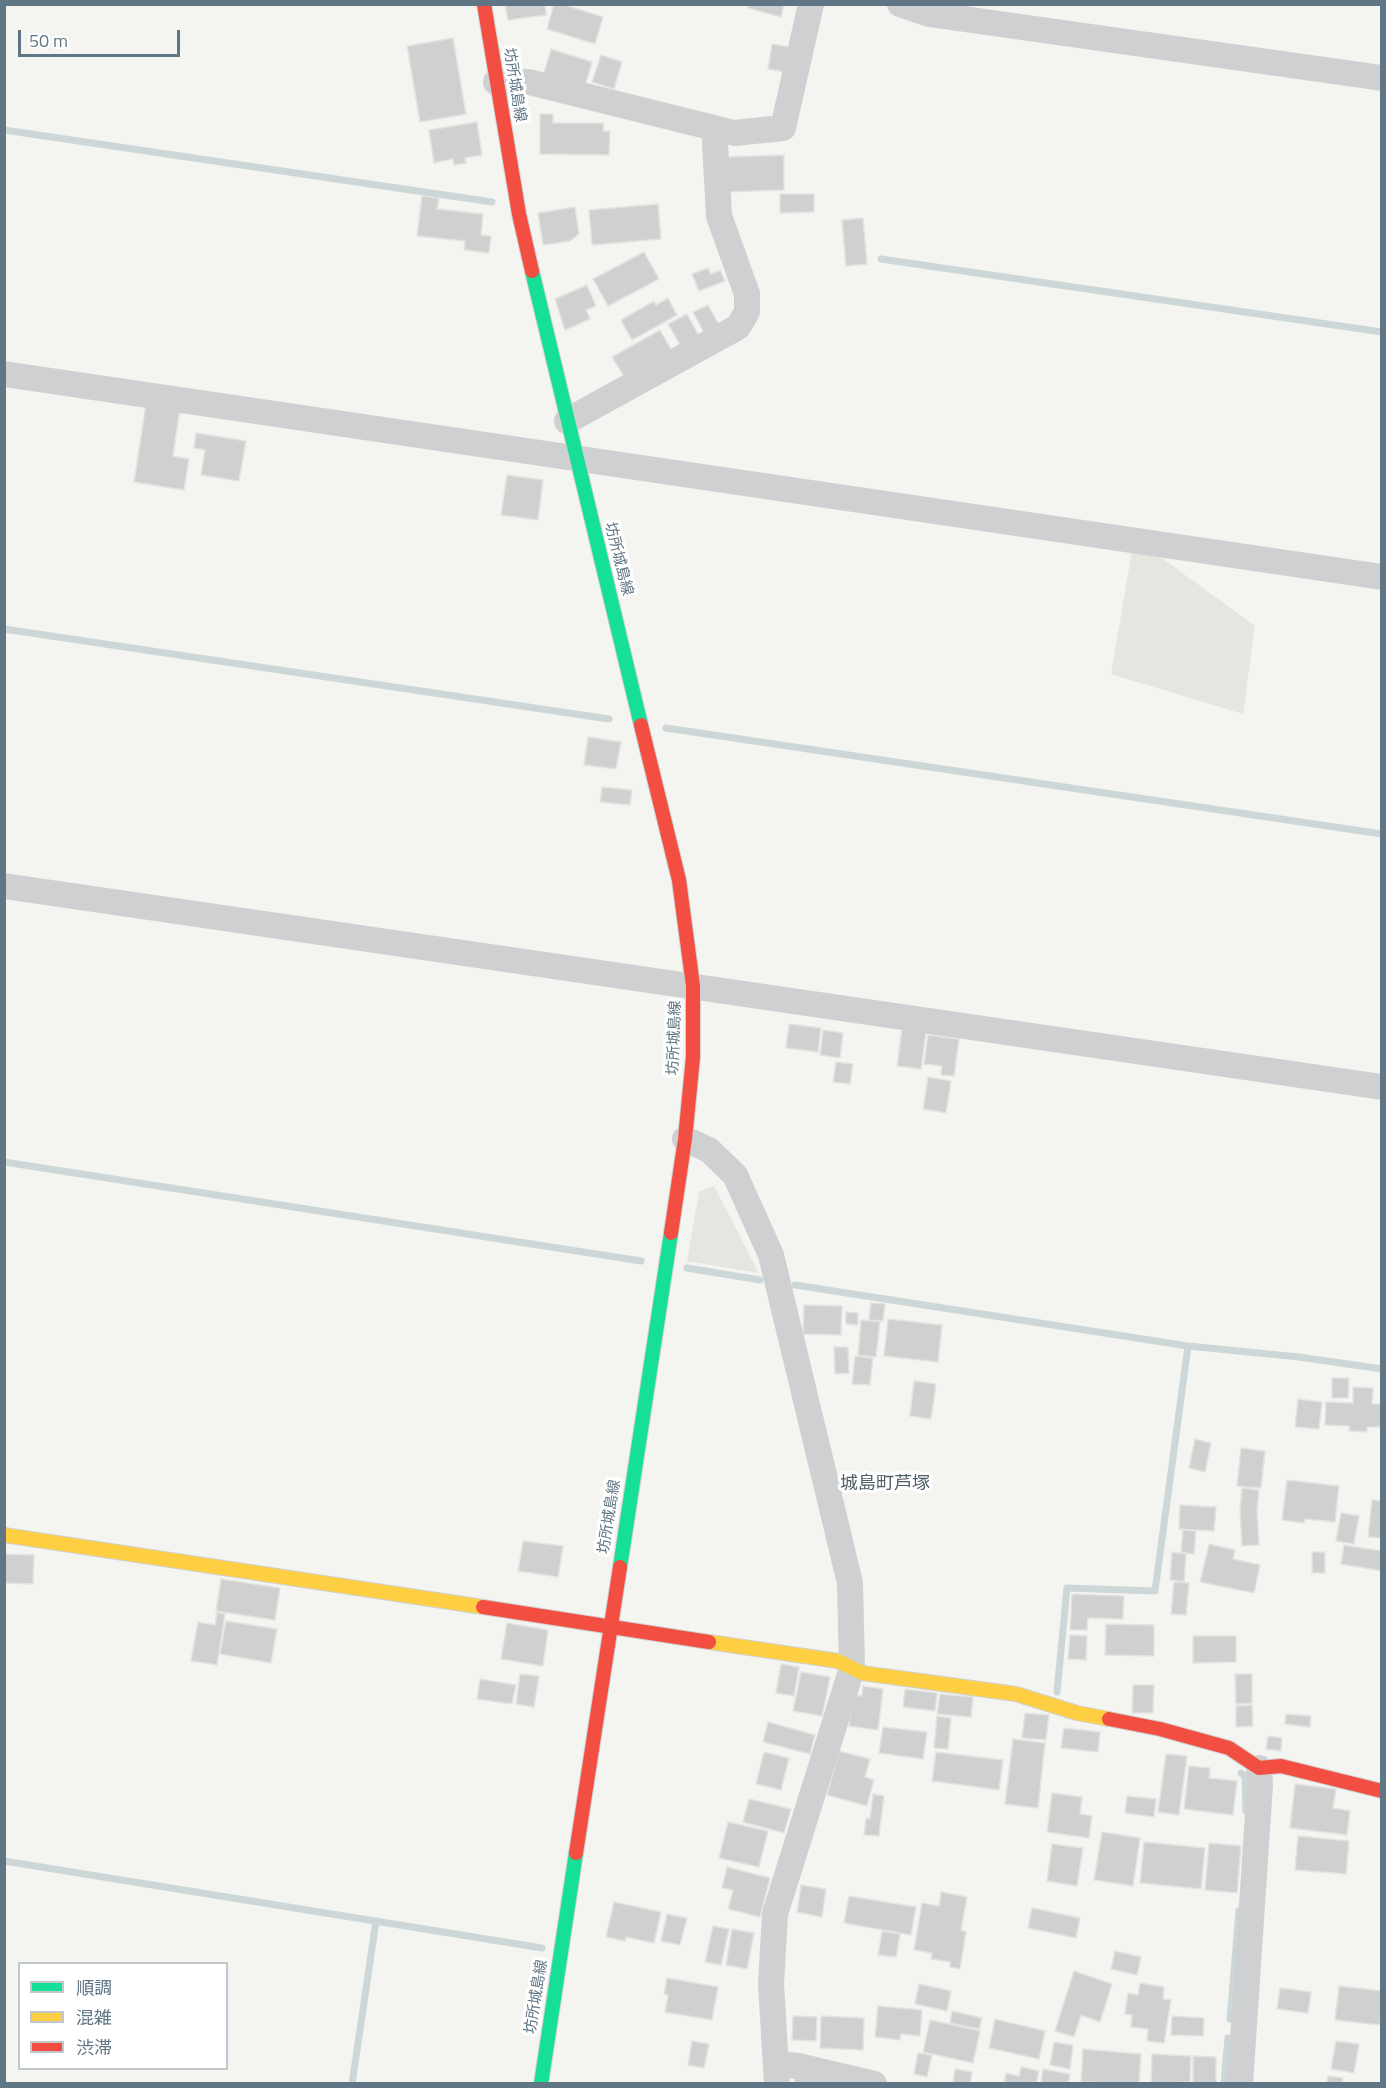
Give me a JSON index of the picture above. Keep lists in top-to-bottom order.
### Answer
{
  "streets": {
    "main road": ["坊所城島線"]
  },
  "districts": ["城島町芦塚"],
  "legend": ["順調", "混雑", "渋滞"],
  "scale_bar": "50 m"
}
